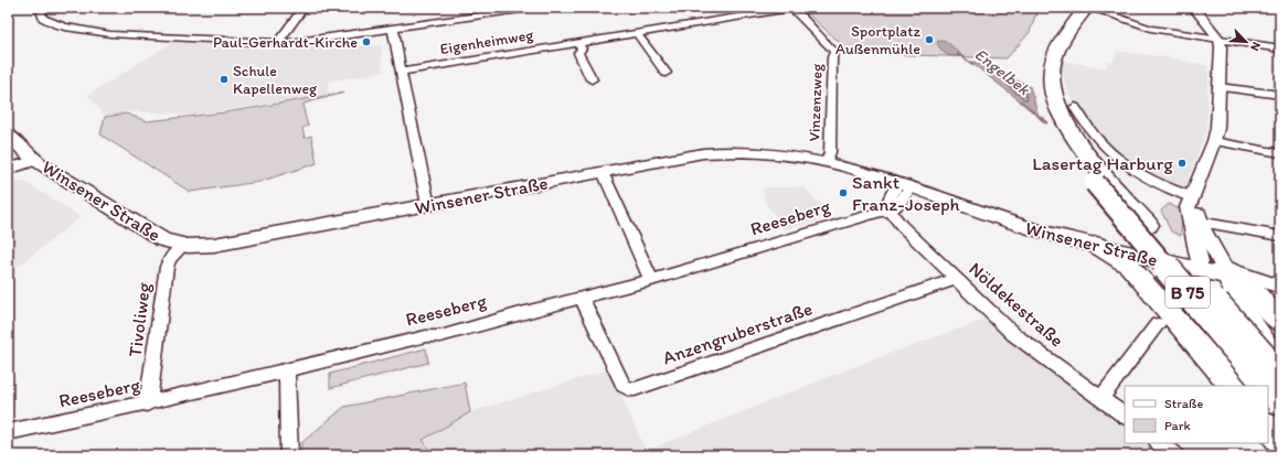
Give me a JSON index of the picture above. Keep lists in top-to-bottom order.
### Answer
{
  "streets": {
    "highway": ["B 75"],
    "main road": ["Winsener Straße"],
    "street": [
      "Eigenheimweg",
      "Vinzenzweg",
      "Reeseberg",
      "Nöldekestraße",
      "Tivoliweg",
      "Anzengruberstraße"
    ]
  },
  "crossings": [
    ["Eigenheimweg", "Vinzenzweg"],
    ["Vinzenzweg", "Winsener Straße"],
    ["Winsener Straße", "B 75"],
    ["Winsener Straße", "Tivoliweg"],
    ["Reeseberg", "Nöldekestraße"],
    ["Reeseberg", "Tivoliweg"],
    ["Reeseberg", "Anzengruberstraße"],
    ["Nöldekestraße", "Anzengruberstraße"]
  ],
  "water": ["Engelbek"],
  "places": [
    "Sportplatz Außenmühle",
    "Paul-Gerhardt-Kirche",
    "Schule Kapellenweg",
    "Lasertag Harburg",
    "Sankt Franz-Joseph"
  ],
  "legend": ["Straße", "Park"],
  "north": "bottom right"
}
